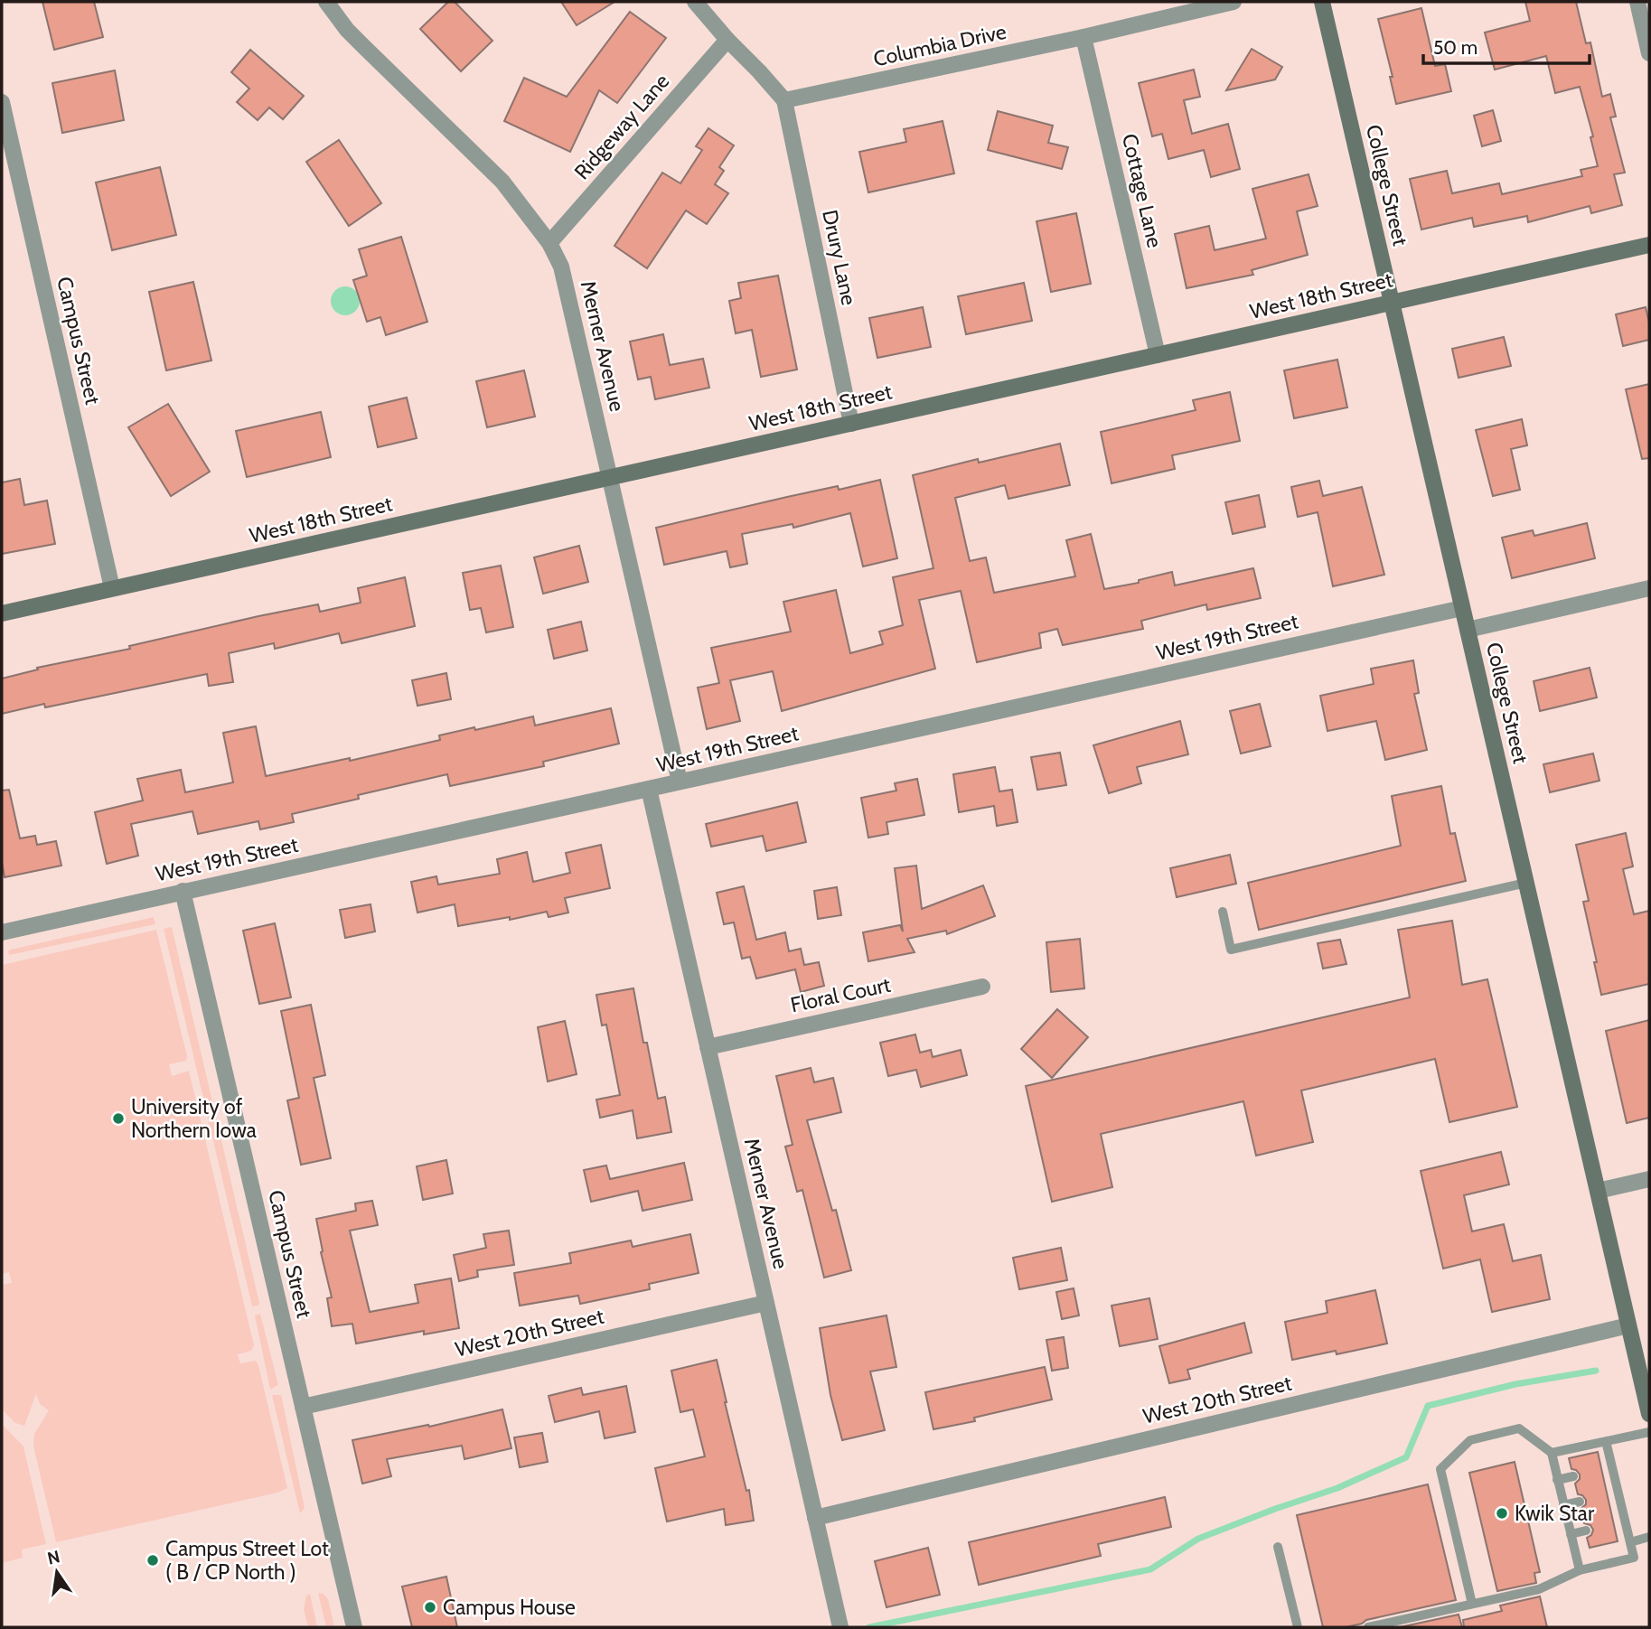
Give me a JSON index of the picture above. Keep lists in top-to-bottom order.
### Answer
{
  "streets": {
    "main road": ["College Street", "West 18th Street"],
    "street": [
      "Columbia Drive",
      "Ridgeway Lane",
      "Cottage Lane",
      "Drury Lane",
      "Campus Street",
      "Merner Avenue",
      "West 19th Street",
      "Floral Court",
      "West 20th Street"
    ]
  },
  "crossings": [
    ["Columbia Drive", "Cottage Lane"],
    ["Columbia Drive", "Drury Lane"],
    ["Ridgeway Lane", "Merner Avenue"],
    ["College Street", "West 18th Street"],
    ["College Street", "West 19th Street"],
    ["College Street", "West 20th Street"],
    ["Cottage Lane", "West 18th Street"],
    ["Drury Lane", "West 18th Street"],
    ["West 18th Street", "Campus Street"],
    ["West 18th Street", "Merner Avenue"],
    ["Campus Street", "West 19th Street"],
    ["Campus Street", "West 20th Street"],
    ["Merner Avenue", "West 19th Street"],
    ["Merner Avenue", "Floral Court"],
    ["Merner Avenue", "West 20th Street"]
  ],
  "places": [
    "University of Northern Iowa",
    "Kwik Star",
    "Campus Street Lot ( B / CP North )",
    "Campus House"
  ],
  "scale_bar": "50 m",
  "north": "top"
}
